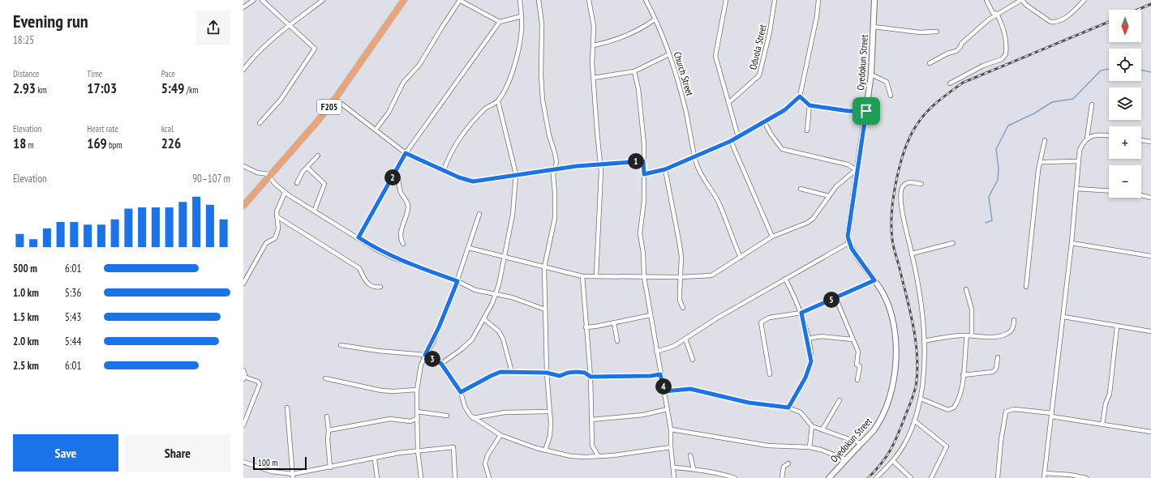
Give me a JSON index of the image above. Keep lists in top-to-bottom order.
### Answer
{
  "streets": {
    "main road": ["F205"],
    "street": ["Oduola Street", "Oyedokun Street", "Church Street"]
  },
  "scale_bar": "100 m",
  "north": "bottom",
  "page": {
    "heading": ["Evening run", "18:25"],
    "map_buttons": ["+", "−"],
    "stats": [
      ["Distance", "2.93 km"],
      ["Time", "17:03"],
      ["Pace", "5:49 /km"],
      ["Elevation", "18 m"],
      ["Heart rate", "169 bpm"],
      ["kcal", "226"]
    ],
    "pins": [
      "1",
      "2",
      "5",
      "3",
      "4"
    ],
    "chart": ["Elevation", "90–107 m"],
    "list": [
      {
        "name": "500 m",
        "note": "6:01"
      },
      {
        "name": "1.0 km",
        "note": "5:36"
      },
      {
        "name": "1.5 km",
        "note": "5:43"
      },
      {
        "name": "2.0 km",
        "note": "5:44"
      },
      {
        "name": "2.5 km",
        "note": "6:01"
      }
    ],
    "buttons": ["Save", "Share"],
    "scale": "100 m"
  }
}
